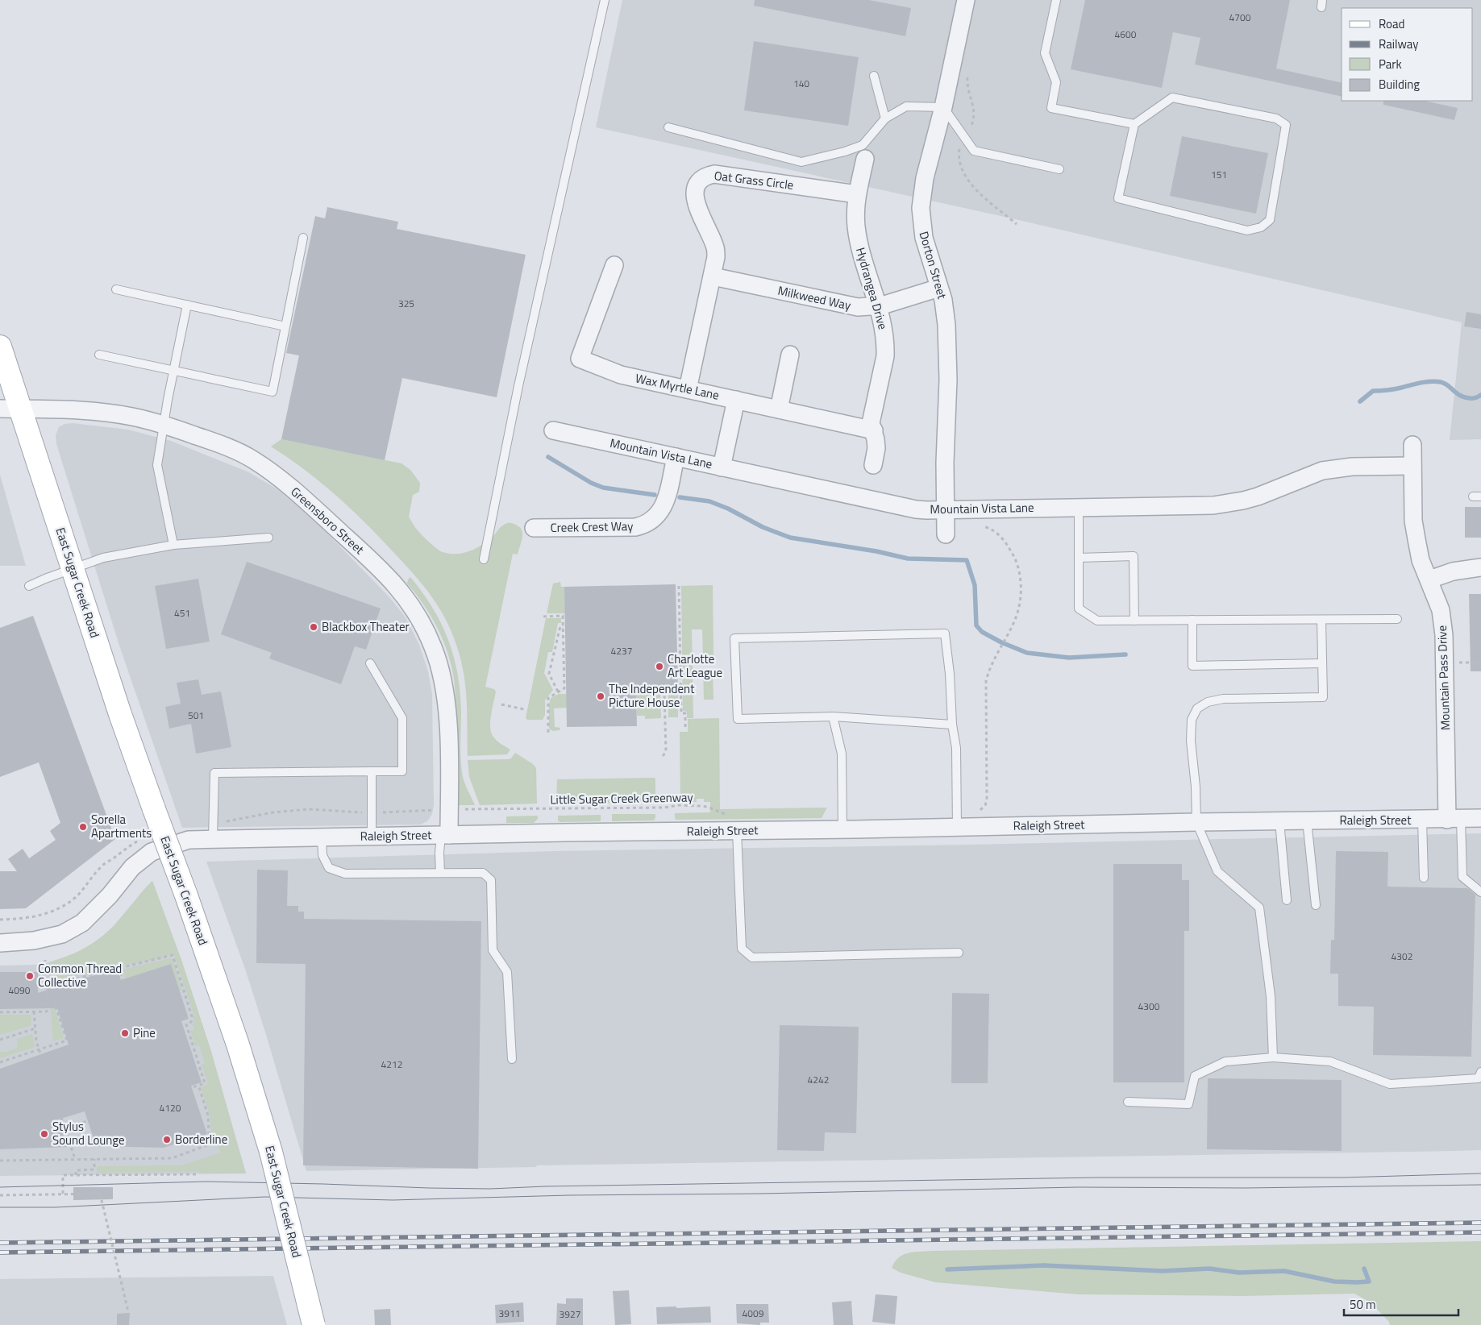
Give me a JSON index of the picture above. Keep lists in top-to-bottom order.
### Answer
{
  "streets": {
    "main road": ["East Sugar Creek Road"],
    "street": [
      "Oat Grass Circle",
      "Dorton Street",
      "Hydrangea Drive",
      "Milkweed Way",
      "Wax Myrtle Lane",
      "Mountain Vista Lane",
      "Greensboro Street",
      "Creek Crest Way",
      "Mountain Pass Drive",
      "Raleigh Street"
    ],
    "path": ["Little Sugar Creek Greenway"]
  },
  "crossings": [
    ["Oat Grass Circle", "Hydrangea Drive"],
    ["Oat Grass Circle", "Milkweed Way"],
    ["Oat Grass Circle", "Wax Myrtle Lane"],
    ["Dorton Street", "Milkweed Way"],
    ["Dorton Street", "Mountain Vista Lane"],
    ["Hydrangea Drive", "Milkweed Way"],
    ["Hydrangea Drive", "Wax Myrtle Lane"],
    ["Mountain Vista Lane", "Creek Crest Way"],
    ["Mountain Vista Lane", "Mountain Pass Drive"],
    ["Greensboro Street", "East Sugar Creek Road"],
    ["Greensboro Street", "Little Sugar Creek Greenway"],
    ["Greensboro Street", "Raleigh Street"],
    ["Mountain Pass Drive", "Raleigh Street"]
  ],
  "places": [
    "Blackbox Theater",
    "Charlotte Art League",
    "The Independent Picture House",
    "Sorella Apartments",
    "Common Thread Collective",
    "Pine",
    "Stylus Sound Lounge",
    "Borderline"
  ],
  "house_numbers": [
    "4700",
    "4600",
    "140",
    "151",
    "325",
    "451",
    "4237",
    "501",
    "4302",
    "4090",
    "4300",
    "4212",
    "4242",
    "4120",
    "3911",
    "4009",
    "3927"
  ],
  "legend": [
    "Road",
    "Railway",
    "Park",
    "Building"
  ],
  "scale_bar": "50 m"
}
